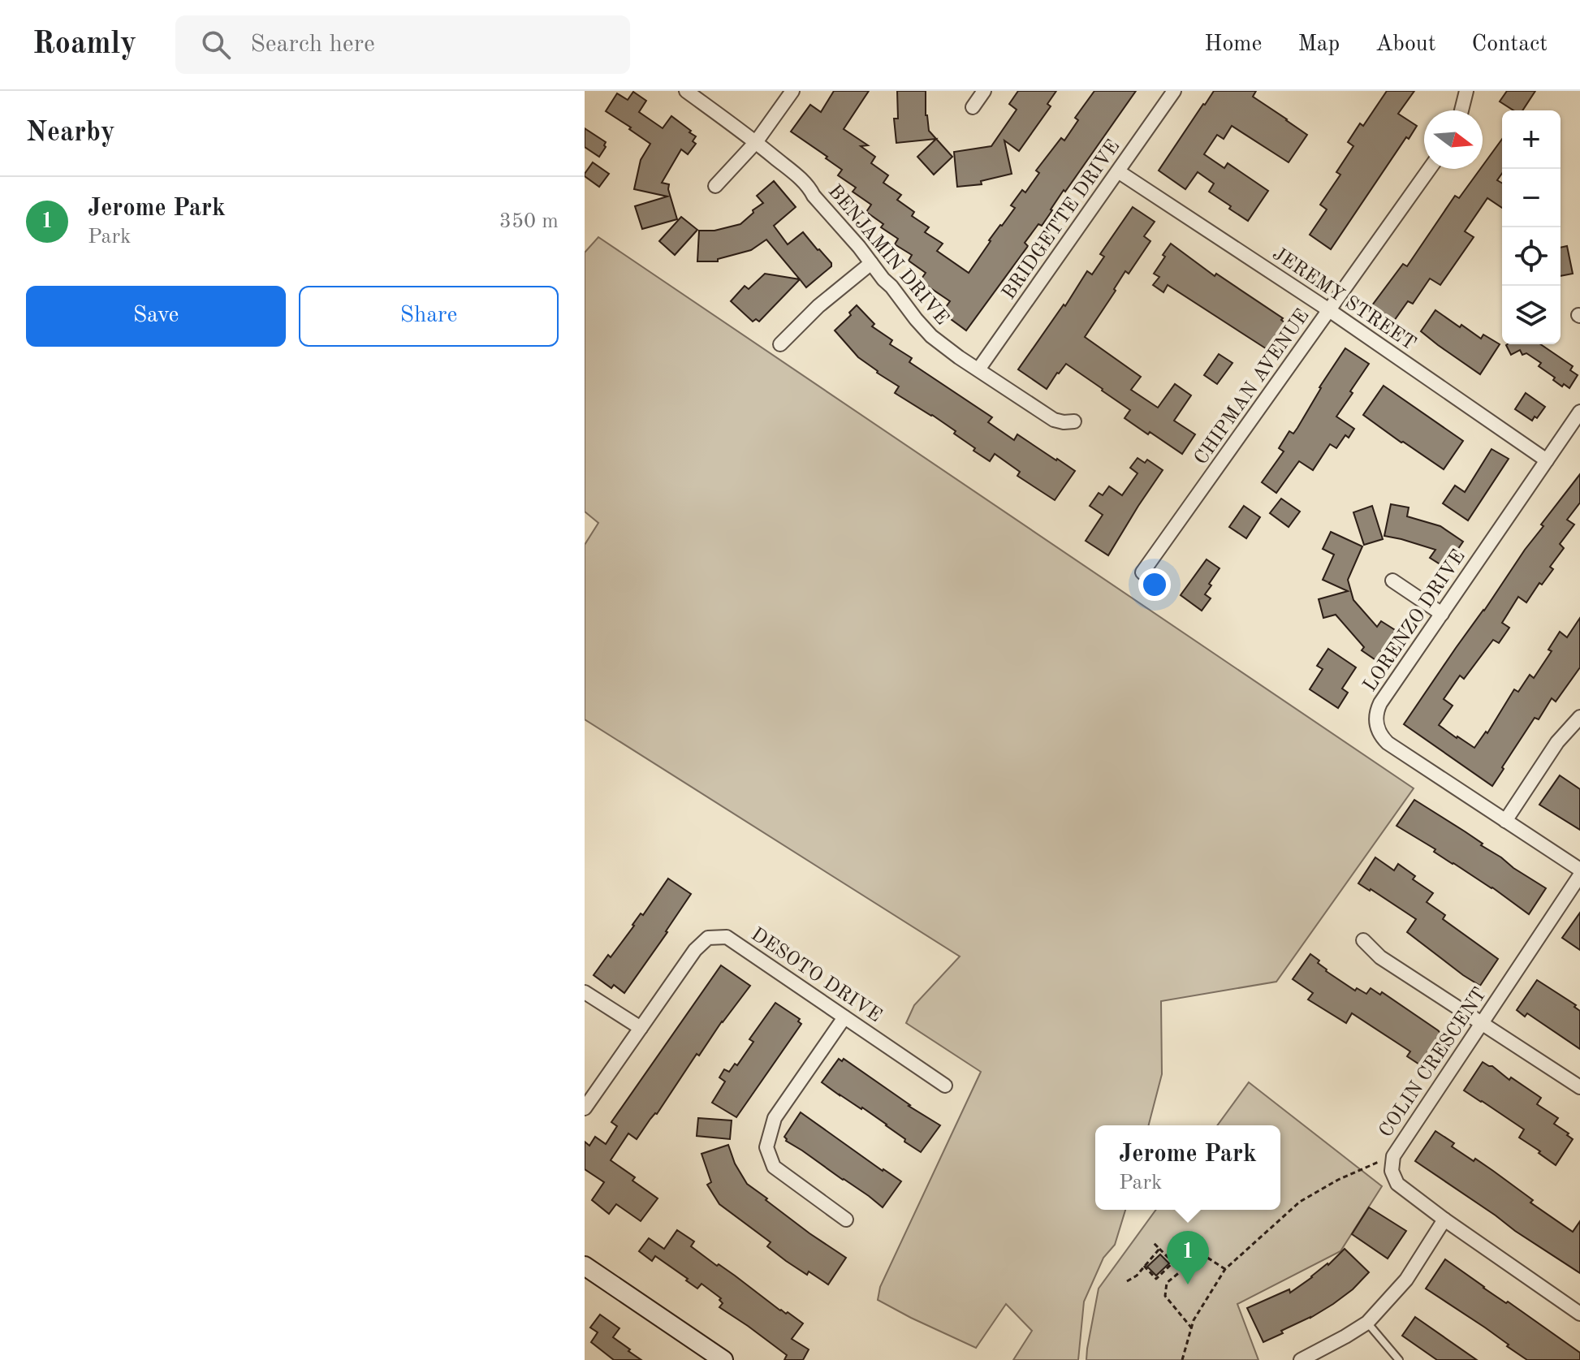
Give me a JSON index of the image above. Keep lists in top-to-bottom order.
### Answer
{
  "streets": {
    "street": [
      "BRIDGETTE DRIVE",
      "BENJAMIN DRIVE",
      "JEREMY STREET",
      "CHIPMAN AVENUE",
      "LORENZO DRIVE",
      "DESOTO DRIVE",
      "COLIN CRESCENT"
    ]
  },
  "crossings": [
    ["BRIDGETTE DRIVE", "BENJAMIN DRIVE"],
    ["BRIDGETTE DRIVE", "JEREMY STREET"],
    ["JEREMY STREET", "CHIPMAN AVENUE"],
    ["JEREMY STREET", "LORENZO DRIVE"]
  ],
  "north": "right",
  "page": {
    "header": "Roamly",
    "search": "Search here",
    "nav": [
      "Home",
      "Map",
      "About",
      "Contact"
    ],
    "heading": "Nearby",
    "map_buttons": ["+", "−"],
    "list": [
      {
        "mark": "1",
        "name": "Jerome Park",
        "note": "Park",
        "value": "350 m"
      }
    ],
    "buttons": ["Save", "Share"],
    "popup": ["Jerome Park", "Park"],
    "pins": "1"
  }
}
